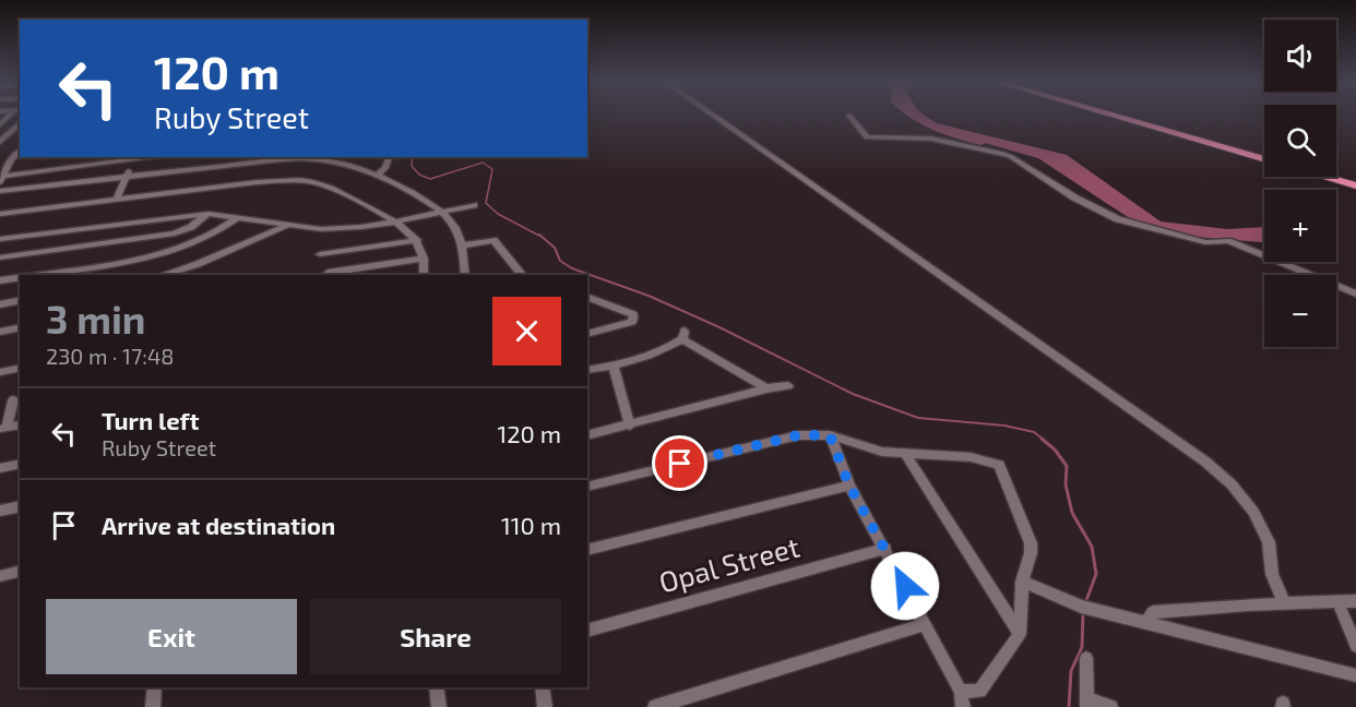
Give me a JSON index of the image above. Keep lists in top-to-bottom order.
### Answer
{
  "streets": {
    "street": ["Opal Street"]
  },
  "page": {
    "map_buttons": ["+", "−"],
    "turn": ["120 m", "Ruby Street"],
    "heading": ["3 min", "230 m · 17:48"],
    "list": [
      {
        "name": "Turn left",
        "note": "Ruby Street",
        "value": "120 m"
      },
      {
        "name": "Arrive at destination",
        "value": "110 m"
      }
    ],
    "buttons": ["Exit", "Share"]
  }
}
